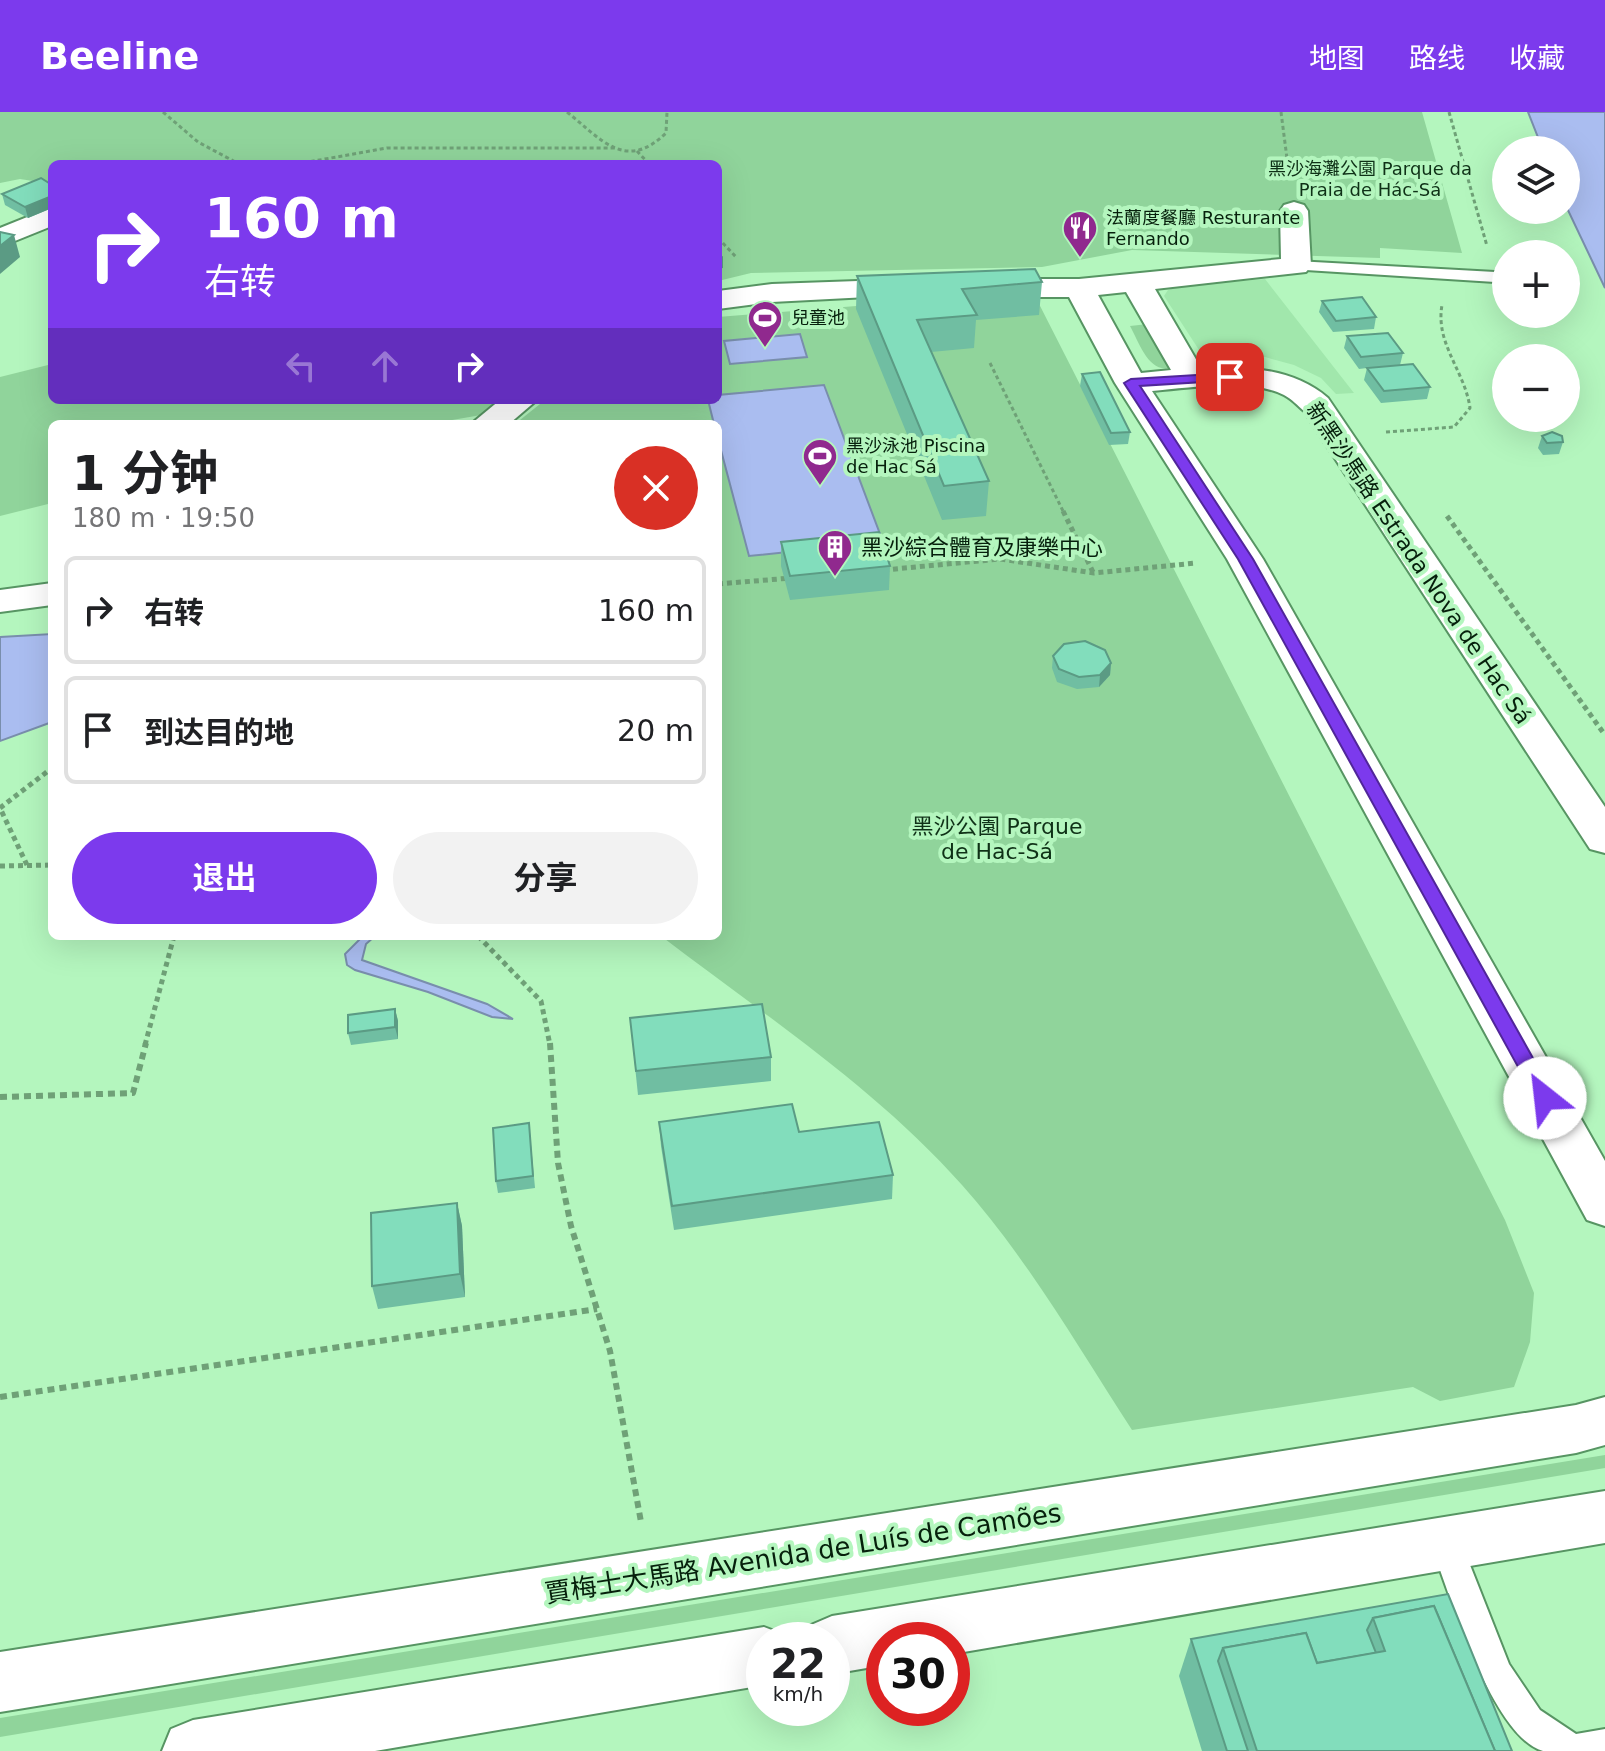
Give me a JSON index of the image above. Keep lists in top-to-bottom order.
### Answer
{
  "streets": {
    "street": ["新黑沙馬路 Estrada Nova de Hac Sá", "賈梅士大馬路 Avenida de Luís de Camões"]
  },
  "parks": ["黑沙海灘公園 Parque da Praia de Hác-Sá", "黑沙公園 Parque de Hac-Sá"],
  "places": {
    "restaurant": ["法蘭度餐廳 Resturante Fernando"],
    "sports": ["兒童池", "黑沙泳池 Piscina de Hac Sá"],
    "building": ["黑沙綜合體育及康樂中心"]
  },
  "page": {
    "header": "Beeline",
    "nav": ["地图", "路线", "收藏"],
    "map_buttons": ["+", "−"],
    "turn": ["160 m", "右转"],
    "heading": ["1 分钟", "180 m · 19:50"],
    "list": [
      {
        "name": "右转",
        "value": "160 m"
      },
      {
        "name": "到达目的地",
        "value": "20 m"
      }
    ],
    "buttons": ["退出", "分享"],
    "speed": "22 km/h",
    "limit": "30"
  }
}
